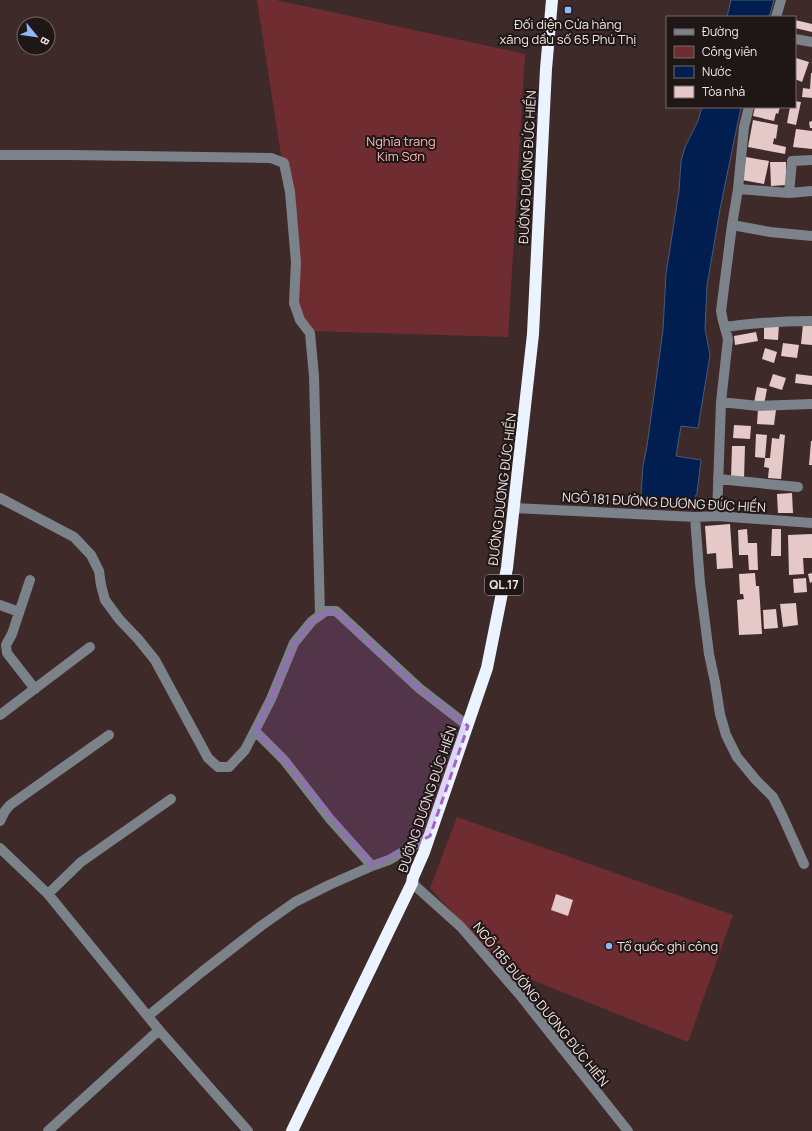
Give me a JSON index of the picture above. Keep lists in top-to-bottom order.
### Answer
{
  "streets": {
    "highway": ["ĐƯỜNG DƯƠNG ĐỨC HIỀN", "QL.17"],
    "street": ["NGÕ 181 ĐƯỜNG DƯƠNG ĐỨC HIỀN", "NGÕ 185 ĐƯỜNG DƯƠNG ĐỨC HIỀN"]
  },
  "crossings": [
    ["ĐƯỜNG DƯƠNG ĐỨC HIỀN", "NGÕ 181 ĐƯỜNG DƯƠNG ĐỨC HIỀN"],
    ["ĐƯỜNG DƯƠNG ĐỨC HIỀN", "NGÕ 185 ĐƯỜNG DƯƠNG ĐỨC HIỀN"]
  ],
  "parks": ["Nghĩa trang Kim Sơn"],
  "places": {
    "transit": ["Đối diện Cửa hàng xăng dầu số 65 Phú Thị"],
    "other": ["Tổ quốc ghi công"]
  },
  "legend": [
    "Đường",
    "Công viên",
    "Nước",
    "Tòa nhà"
  ],
  "north": "bottom right"
}
